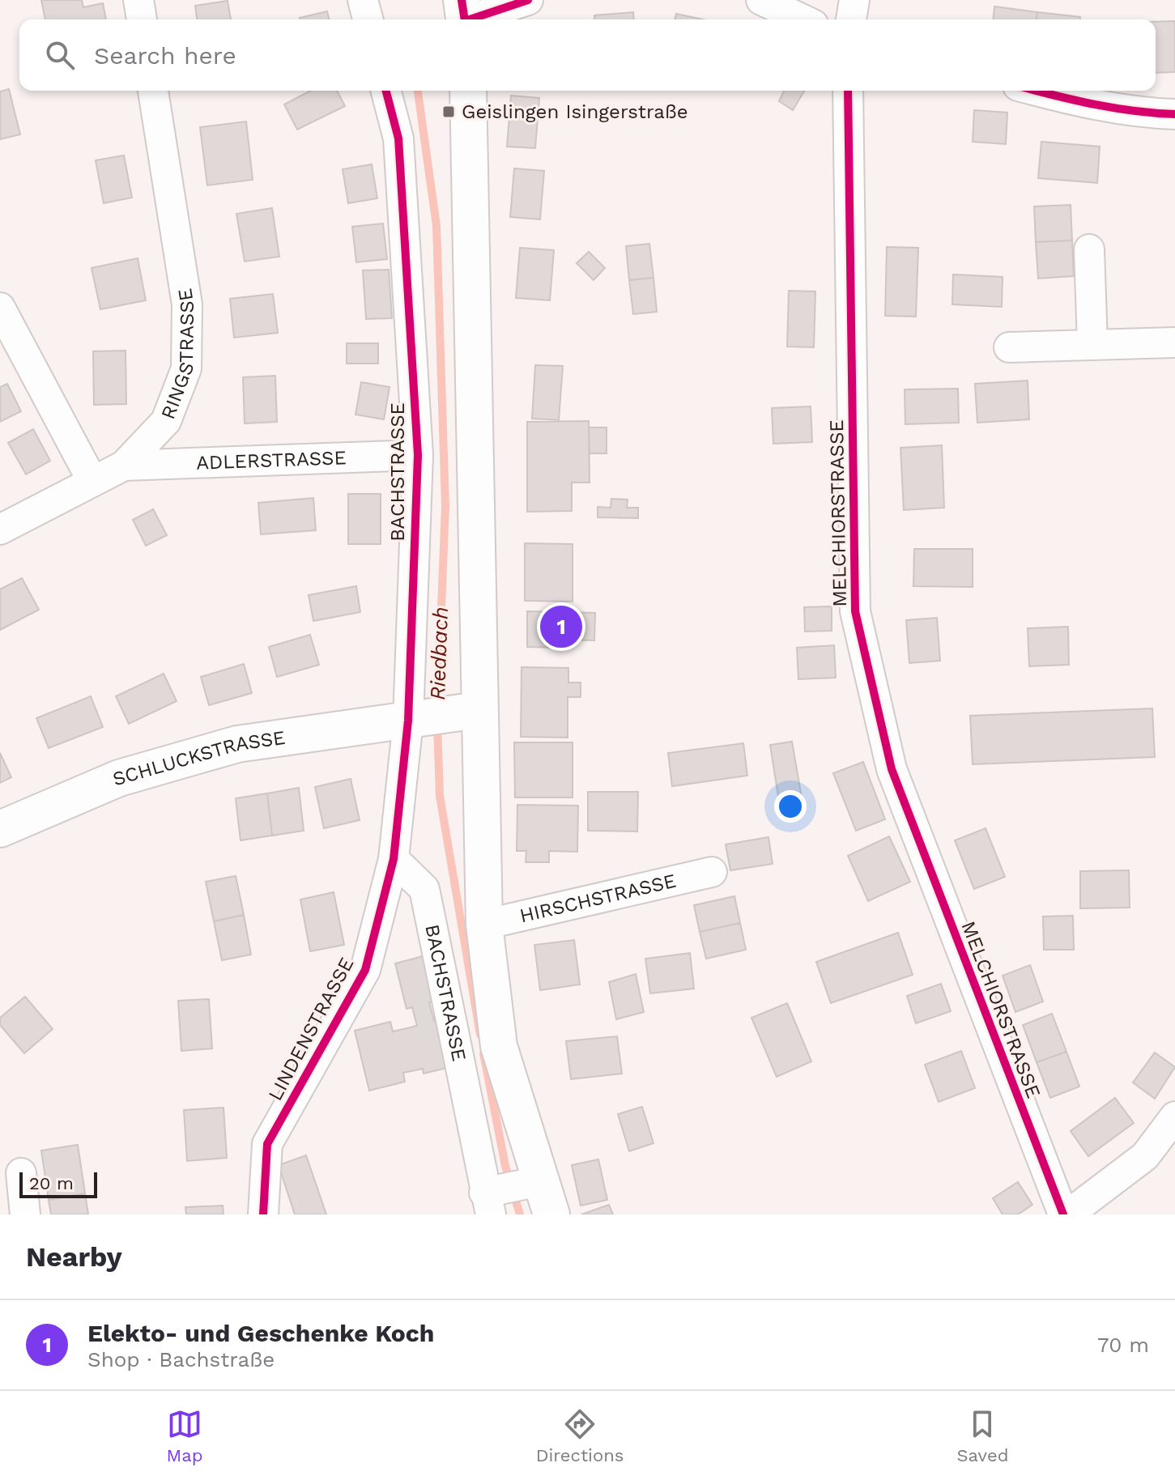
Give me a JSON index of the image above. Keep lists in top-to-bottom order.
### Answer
{
  "streets": {
    "street": [
      "RINGSTRASSE",
      "ADLERSTRASSE",
      "BACHSTRASSE",
      "MELCHIORSTRASSE",
      "SCHLUCKSTRASSE",
      "HIRSCHSTRASSE",
      "LINDENSTRASSE"
    ]
  },
  "crossings": [
    ["RINGSTRASSE", "ADLERSTRASSE"],
    ["ADLERSTRASSE", "BACHSTRASSE"],
    ["BACHSTRASSE", "SCHLUCKSTRASSE"],
    ["BACHSTRASSE", "HIRSCHSTRASSE"],
    ["BACHSTRASSE", "LINDENSTRASSE"]
  ],
  "water": ["Riedbach"],
  "places": {
    "transit": ["Geislingen Isingerstraße"]
  },
  "scale_bar": "20 m",
  "page": {
    "search": "Search here",
    "pins": "1",
    "scale": "20 m",
    "heading": "Nearby",
    "list": [
      {
        "mark": "1",
        "name": "Elekto- und Geschenke Koch",
        "note": "Shop · Bachstraße",
        "value": "70 m"
      }
    ],
    "nav": ["Map", "Directions", "Saved"]
  }
}
